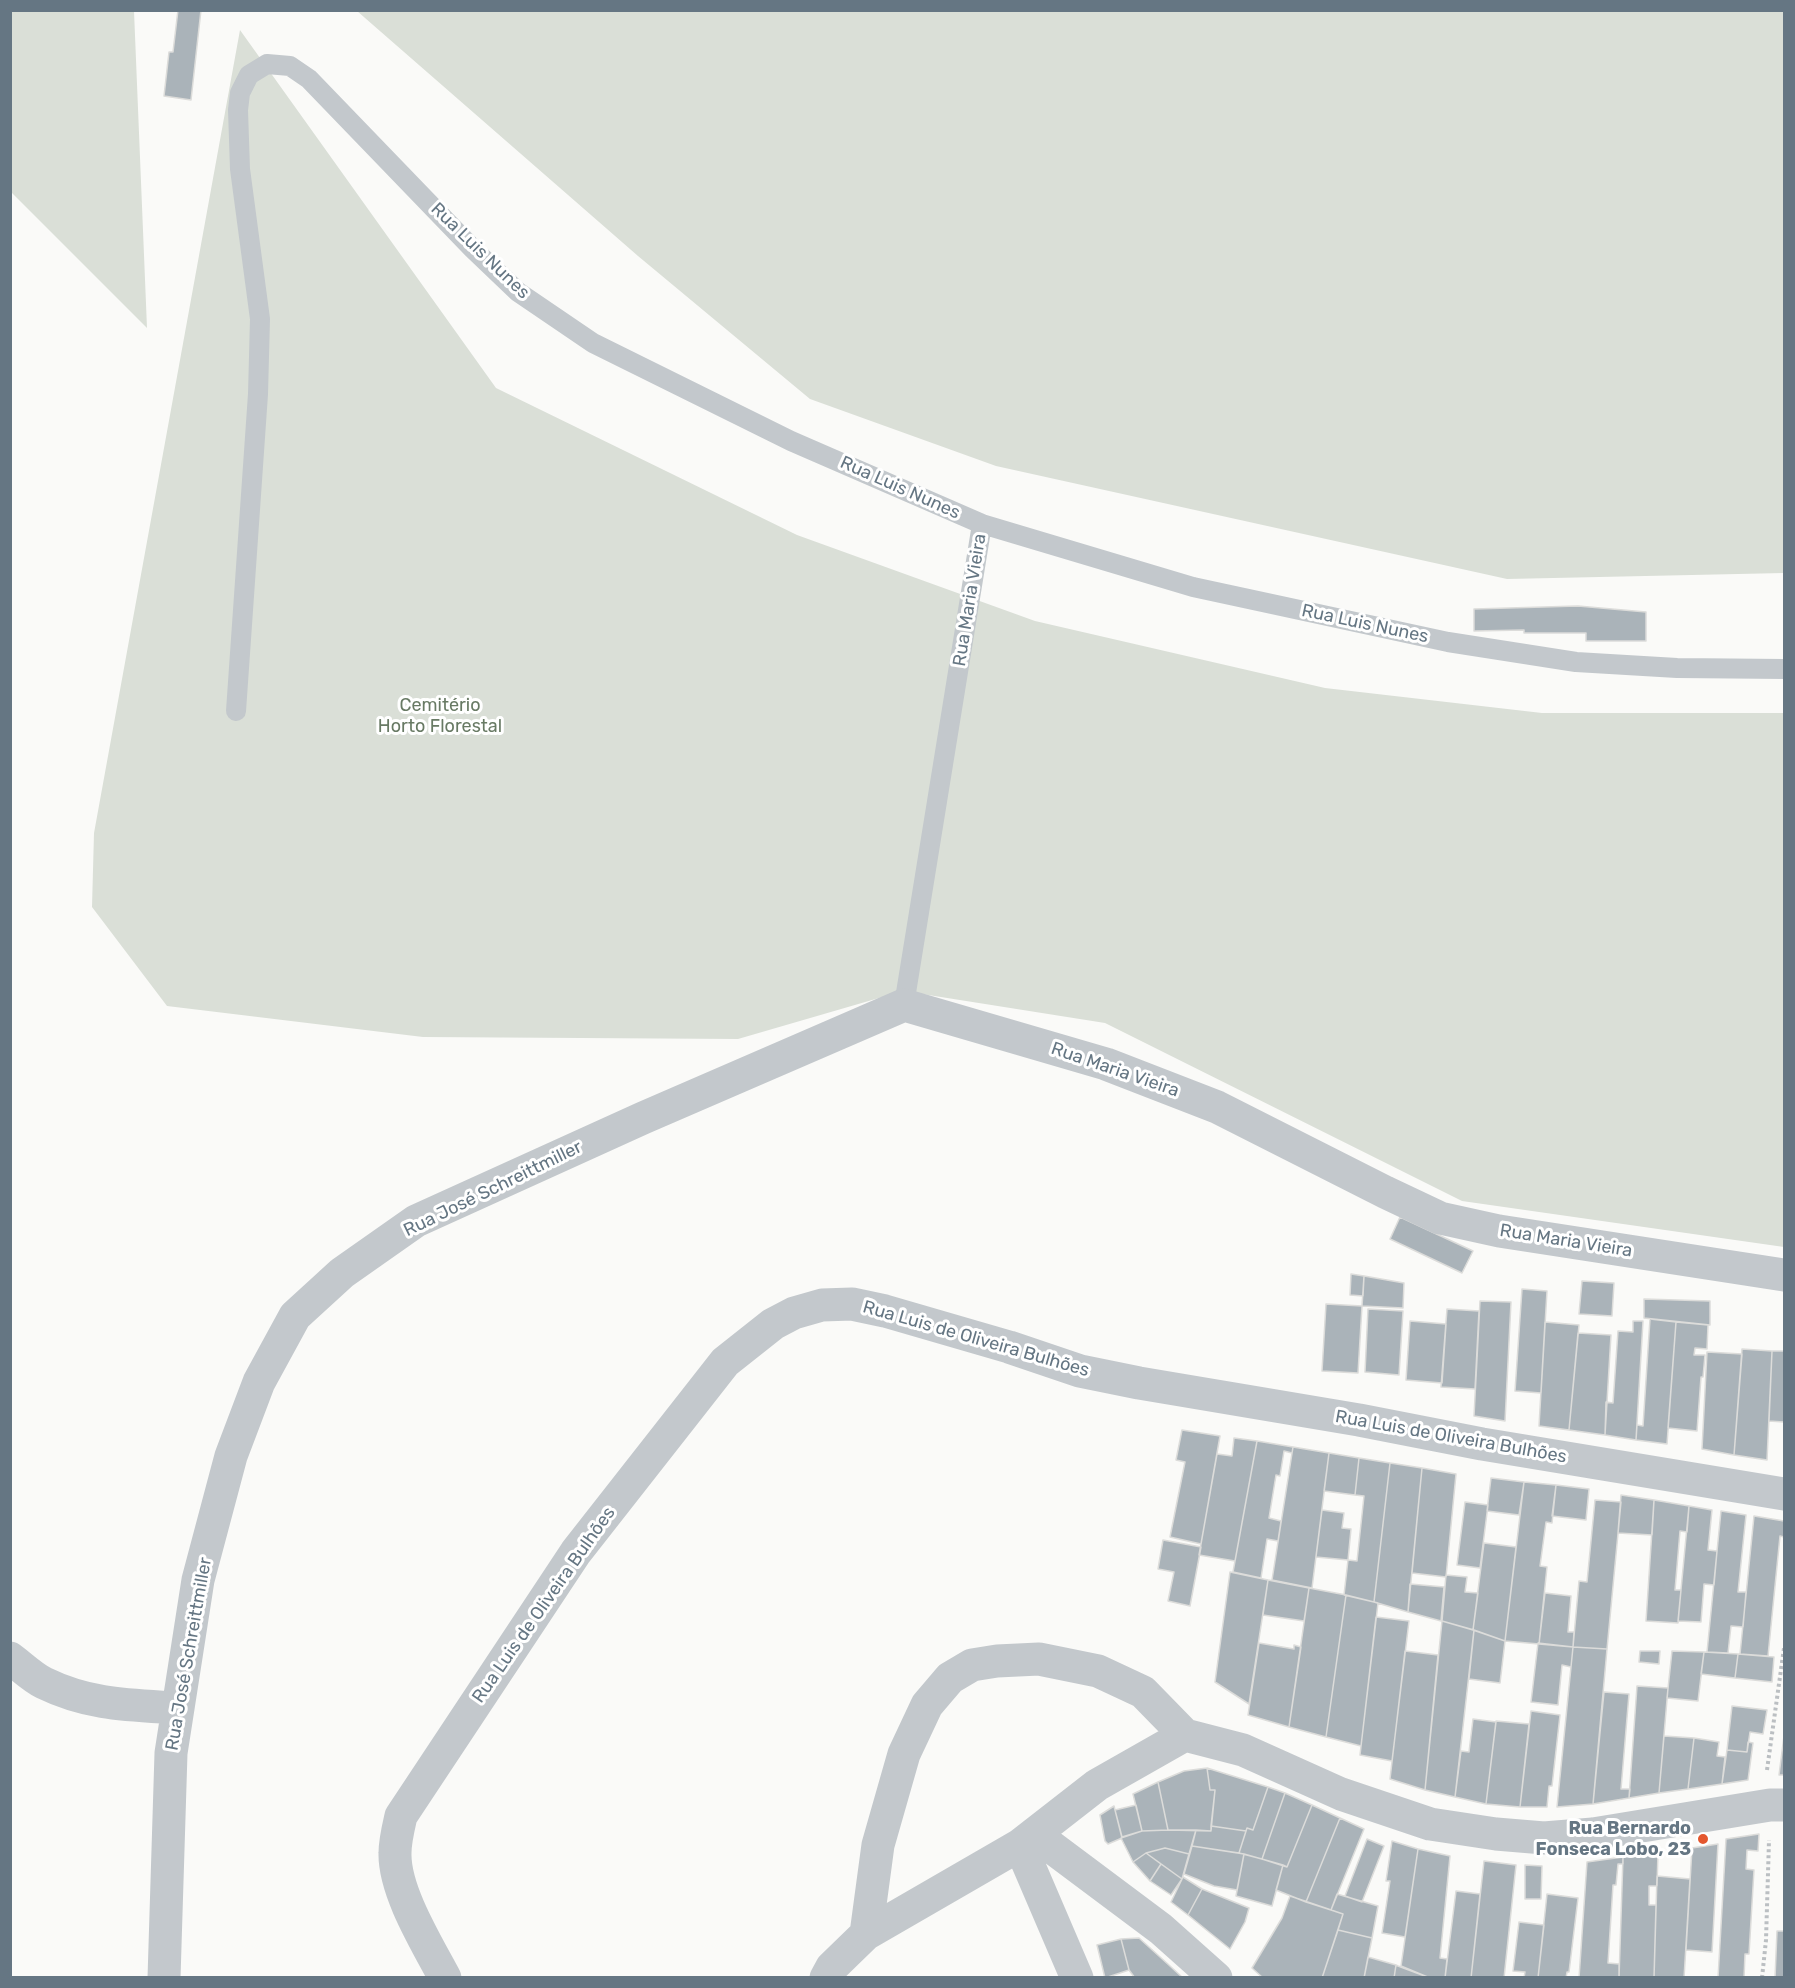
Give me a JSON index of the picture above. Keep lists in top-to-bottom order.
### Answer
{
  "streets": {
    "street": ["Rua Maria Vieira", "Rua José Schreittmiller", "Rua Luis de Oliveira Bulhões"],
    "lane": ["Rua Luis Nunes"]
  },
  "crossings": [
    ["Rua Luis Nunes", "Rua Maria Vieira"],
    ["Rua Maria Vieira", "Rua José Schreittmiller"]
  ],
  "parks": ["Cemitério Horto Florestal"],
  "places": ["Rua Bernardo Fonseca Lobo, 23"]
}
